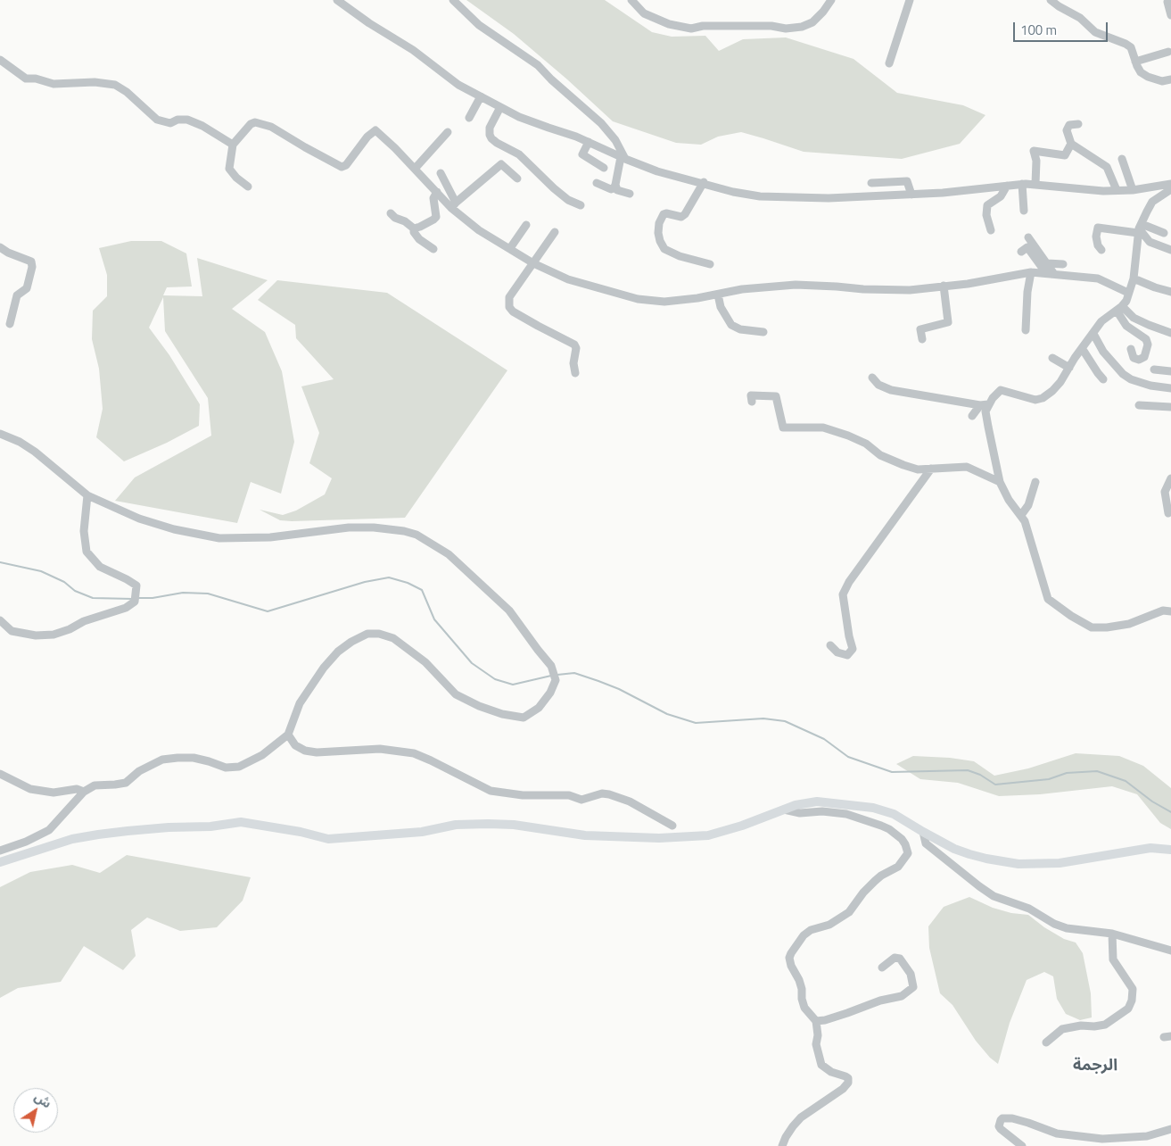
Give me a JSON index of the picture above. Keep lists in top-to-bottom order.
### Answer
{
  "districts": ["الرجمة"],
  "scale_bar": "100 m",
  "north": "top right"
}
